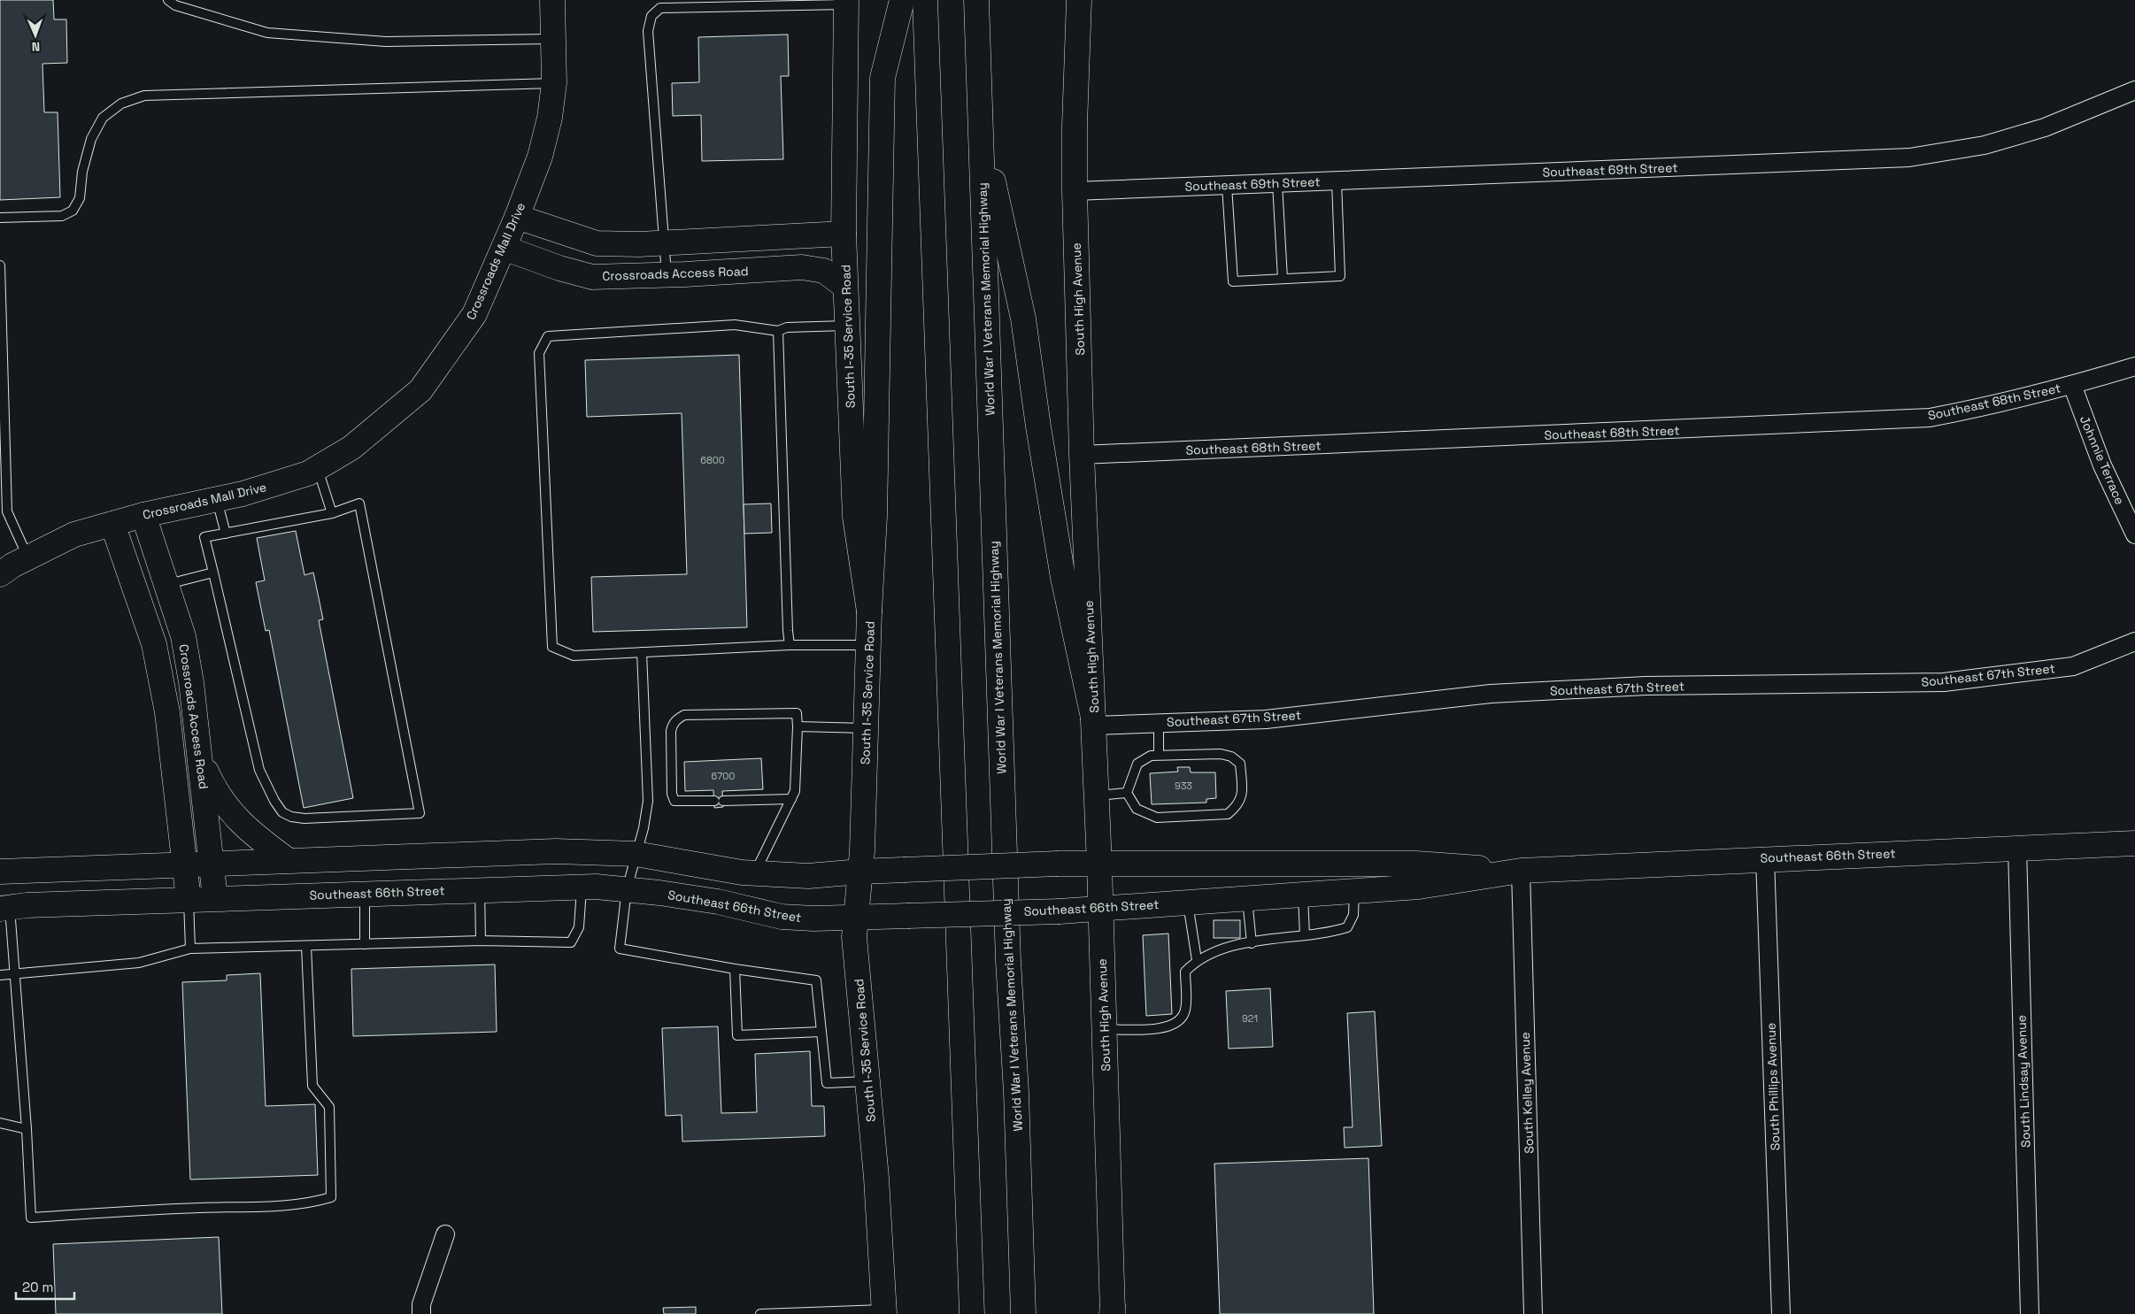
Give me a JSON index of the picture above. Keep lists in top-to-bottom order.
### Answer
{
  "streets": {
    "main road": [
      "Crossroads Mall Drive",
      "Crossroads Access Road",
      "World War I Veterans Memorial Highway",
      "South High Avenue",
      "South I-35 Service Road",
      "Southeast 66th Street"
    ],
    "street": [
      "Southeast 69th Street",
      "Southeast 68th Street",
      "Johnnie Terrace",
      "Southeast 67th Street",
      "South Lindsay Avenue",
      "South Phillips Avenue",
      "South Kelley Avenue"
    ]
  },
  "crossings": [
    ["Southeast 69th Street", "South High Avenue"],
    ["Crossroads Mall Drive", "Crossroads Access Road"],
    ["Crossroads Access Road", "South I-35 Service Road"],
    ["Crossroads Access Road", "Southeast 66th Street"],
    ["South High Avenue", "Southeast 68th Street"],
    ["South High Avenue", "Southeast 67th Street"],
    ["South High Avenue", "Southeast 66th Street"],
    ["South I-35 Service Road", "Southeast 66th Street"],
    ["Southeast 68th Street", "Johnnie Terrace"],
    ["Southeast 66th Street", "South Lindsay Avenue"],
    ["Southeast 66th Street", "South Phillips Avenue"],
    ["Southeast 66th Street", "South Kelley Avenue"]
  ],
  "house_numbers": [
    "6800",
    "6700",
    "933",
    "921"
  ],
  "scale_bar": "20 m",
  "north": "bottom"
}
